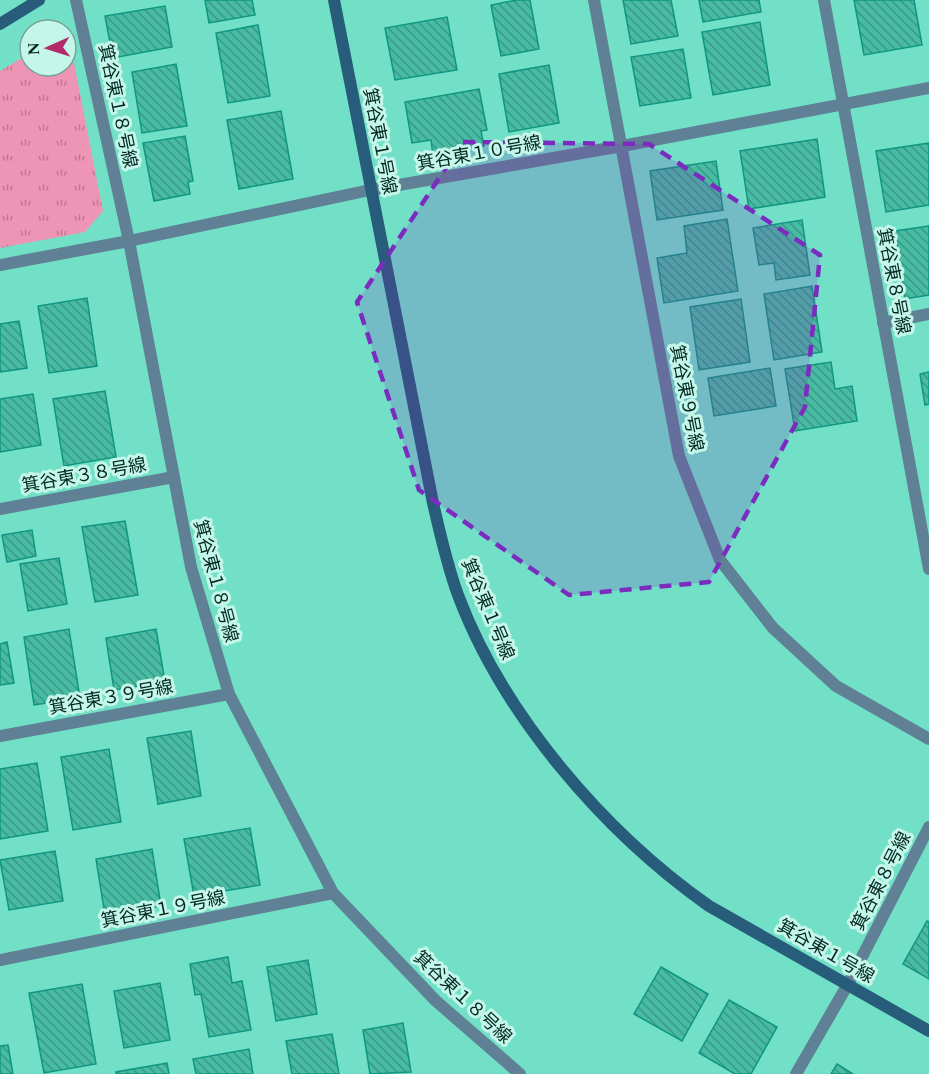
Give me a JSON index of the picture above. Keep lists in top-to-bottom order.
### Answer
{
  "streets": {
    "street": [
      "箕谷東１８号線",
      "箕谷東１号線",
      "箕谷東１０号線",
      "箕谷東８号線",
      "箕谷東９号線",
      "箕谷東３８号線",
      "箕谷東３９号線",
      "箕谷東１９号線"
    ]
  },
  "crossings": [
    ["箕谷東１８号線", "箕谷東１０号線"],
    ["箕谷東１８号線", "箕谷東３８号線"],
    ["箕谷東１８号線", "箕谷東３９号線"],
    ["箕谷東１８号線", "箕谷東１９号線"],
    ["箕谷東１号線", "箕谷東１０号線"],
    ["箕谷東１号線", "箕谷東８号線"],
    ["箕谷東１０号線", "箕谷東８号線"],
    ["箕谷東１０号線", "箕谷東９号線"]
  ],
  "north": "left"
}
